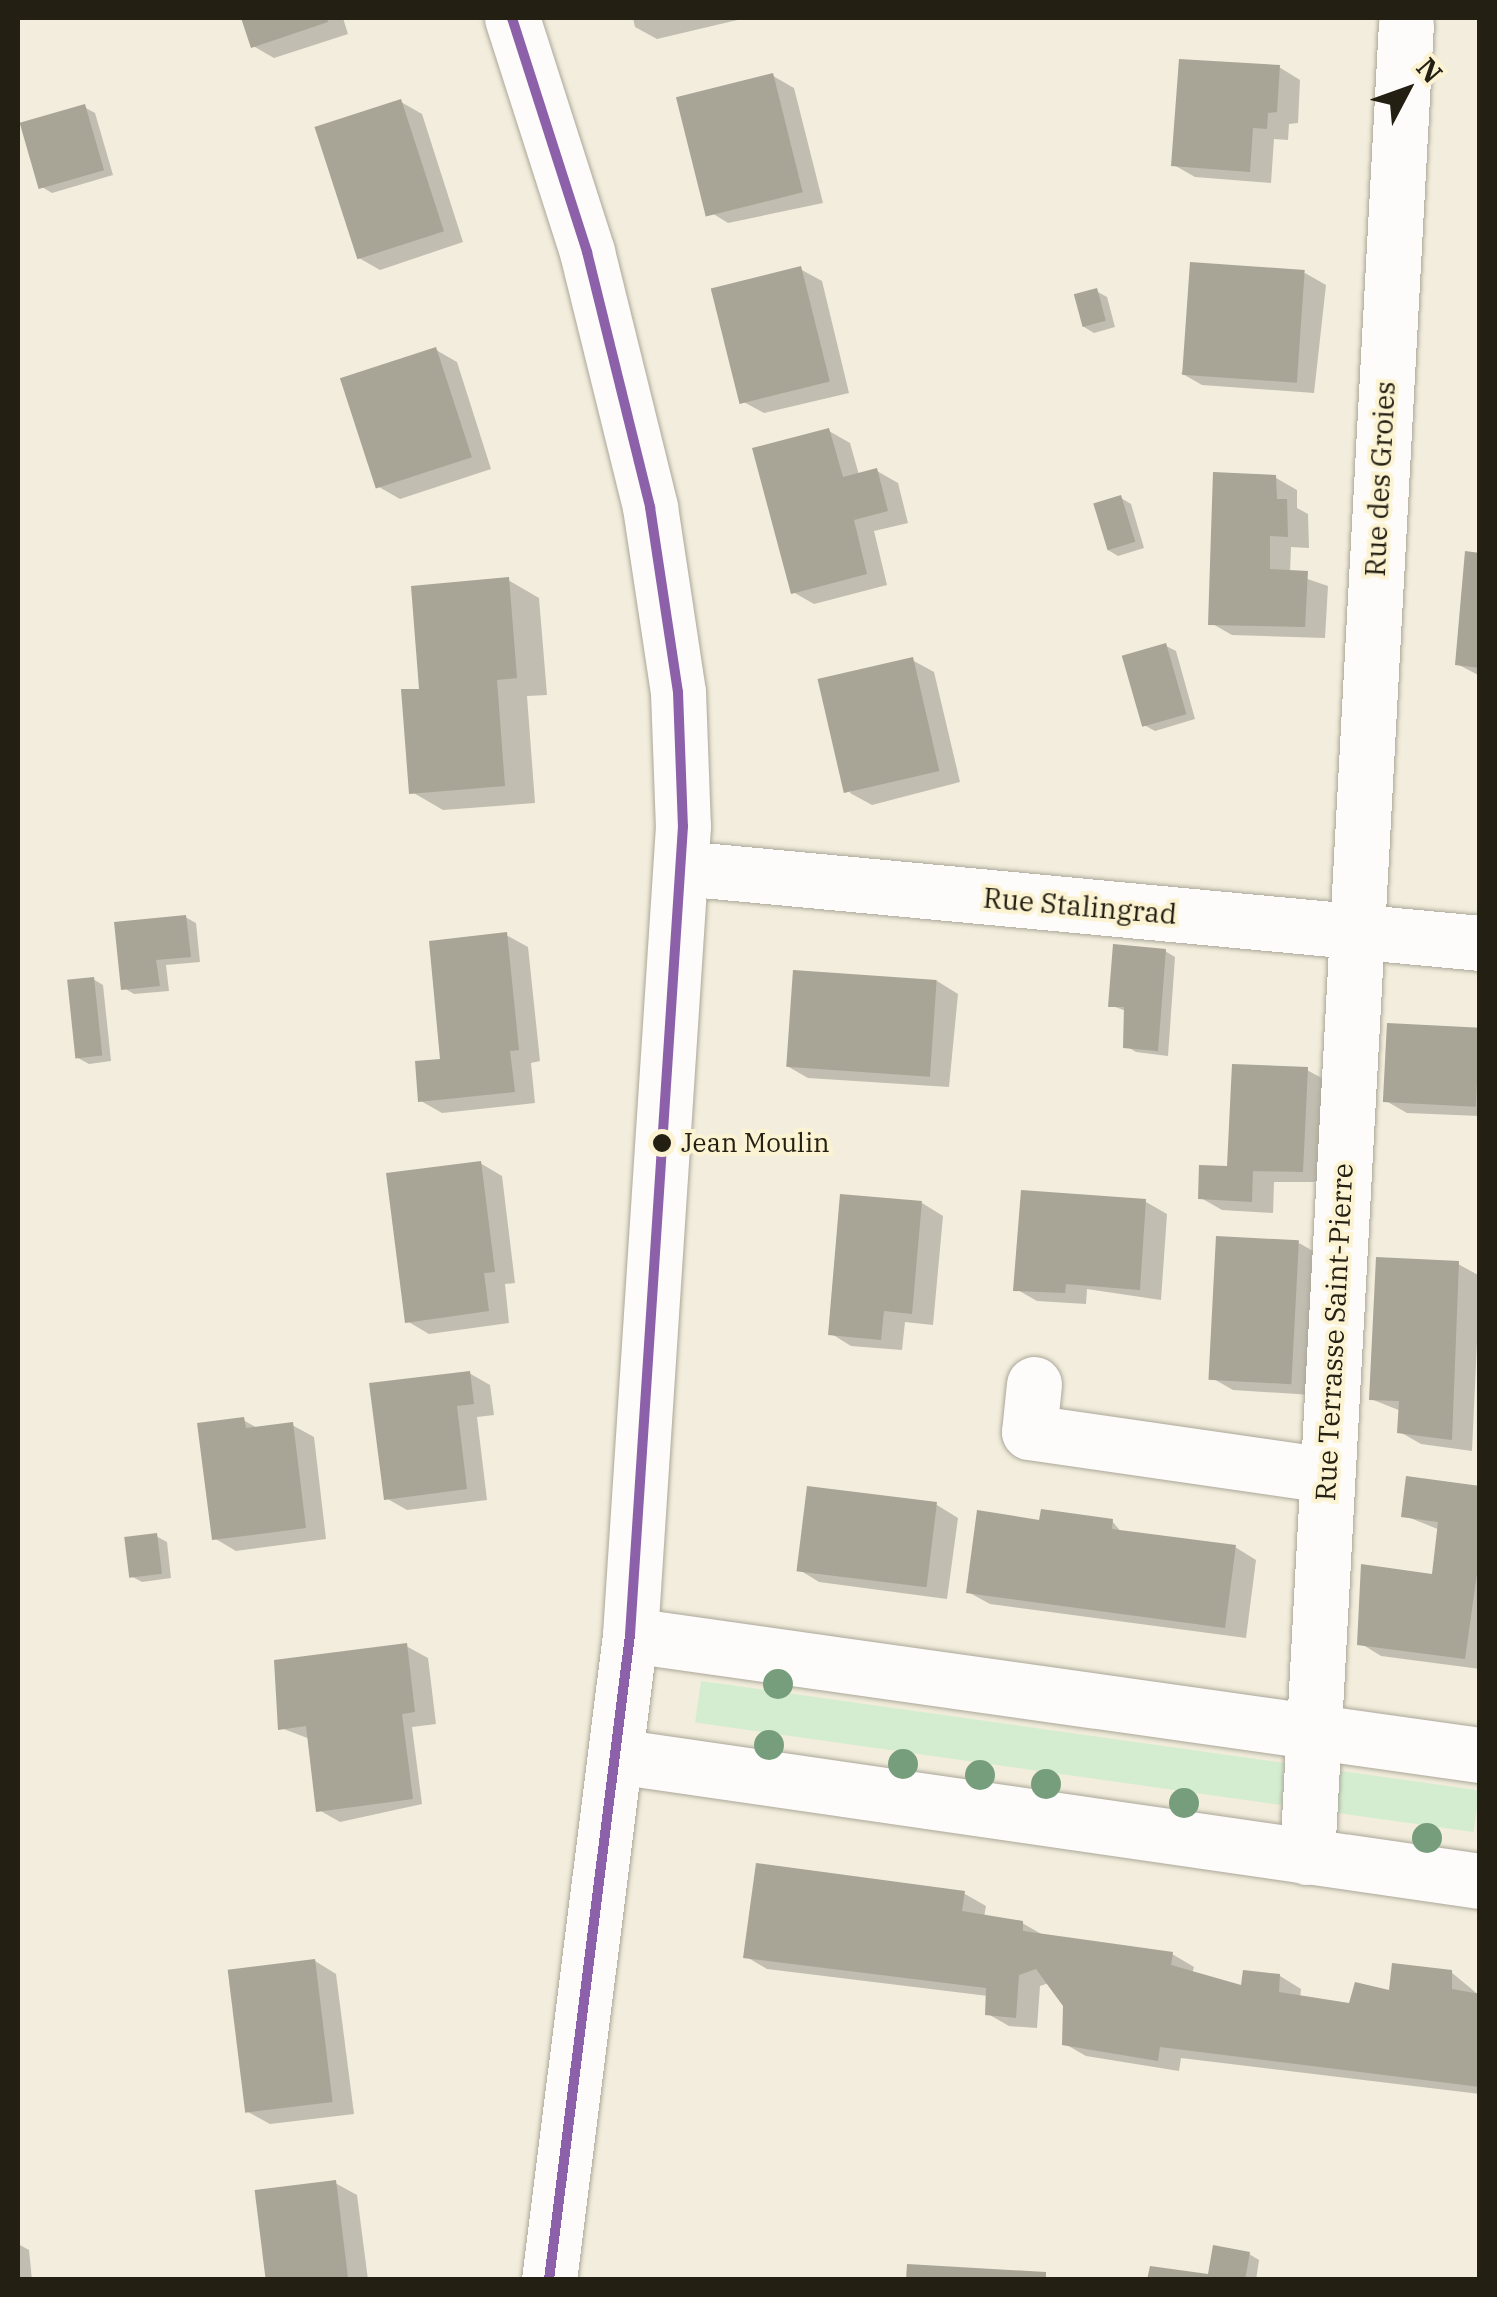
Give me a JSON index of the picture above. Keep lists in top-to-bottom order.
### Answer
{
  "streets": {
    "street": ["Rue des Groies", "Rue Stalingrad", "Rue Terrasse Saint-Pierre"]
  },
  "crossings": [
    ["Rue des Groies", "Rue Stalingrad"],
    ["Rue des Groies", "Rue Terrasse Saint-Pierre"],
    ["Rue Stalingrad", "Rue Terrasse Saint-Pierre"]
  ],
  "places": ["Jean Moulin"],
  "north": "top right"
}
